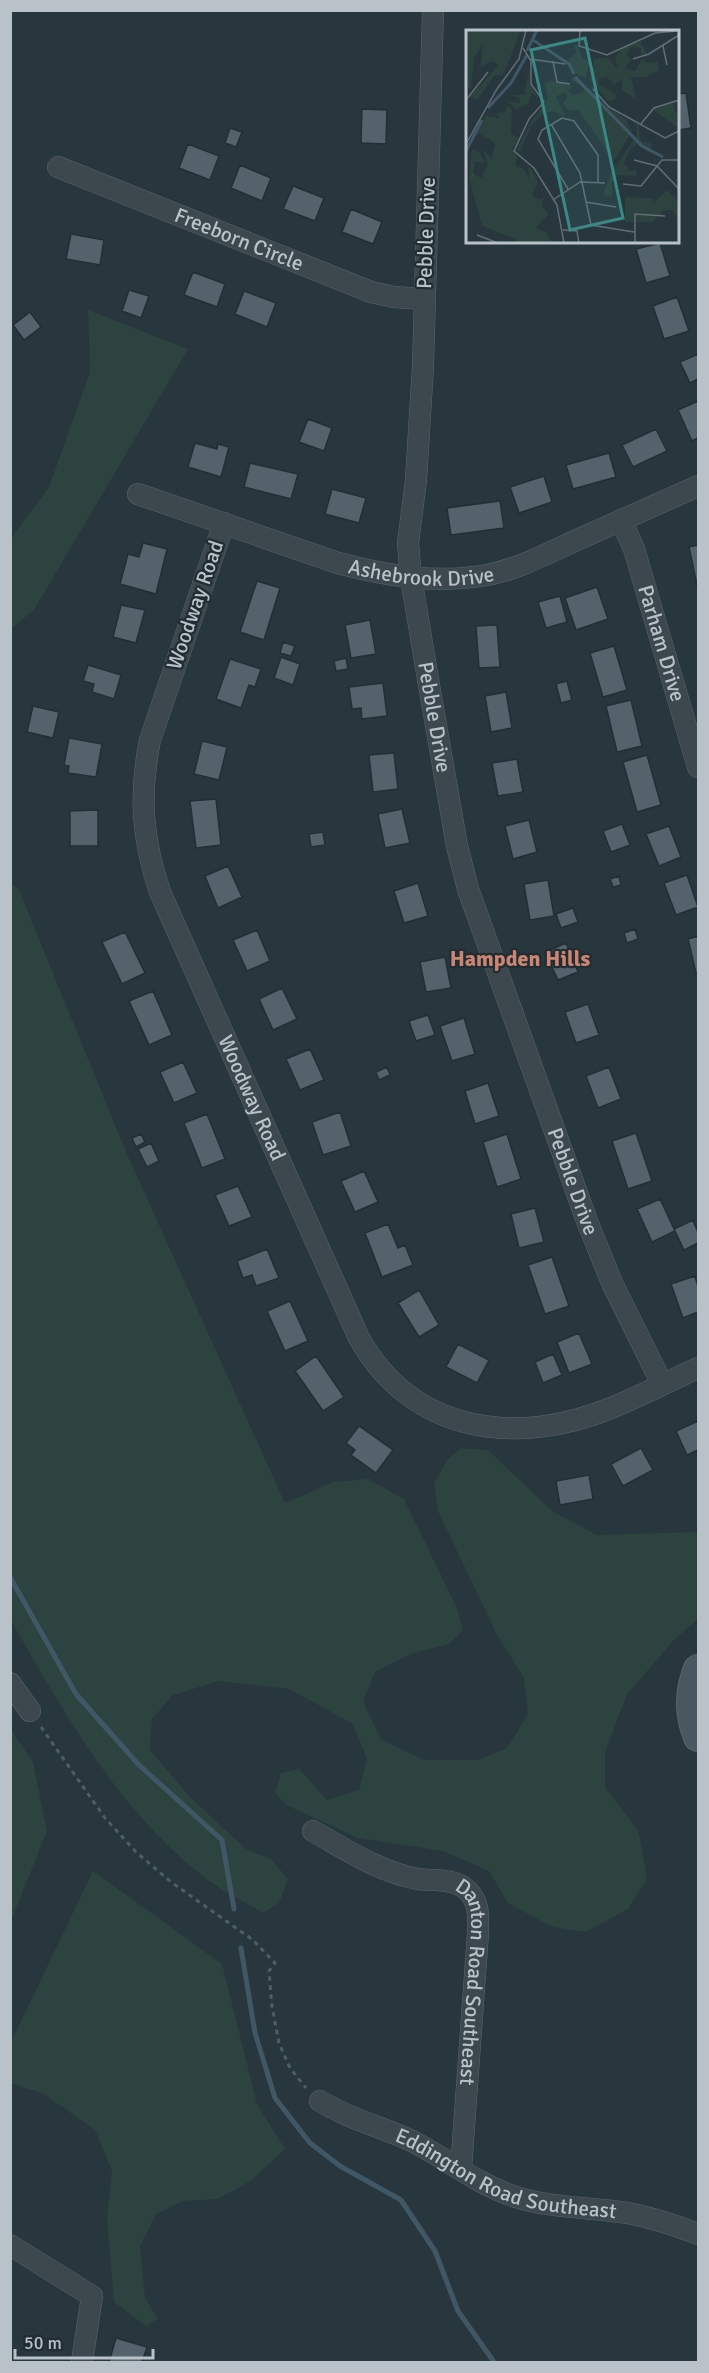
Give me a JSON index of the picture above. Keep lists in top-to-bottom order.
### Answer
{
  "streets": {
    "street": [
      "Pebble Drive",
      "Freeborn Circle",
      "Ashebrook Drive",
      "Woodway Road",
      "Parham Drive",
      "Danton Road Southeast",
      "Eddington Road Southeast"
    ]
  },
  "crossings": [
    ["Pebble Drive", "Freeborn Circle"],
    ["Pebble Drive", "Ashebrook Drive"],
    ["Pebble Drive", "Woodway Road"],
    ["Ashebrook Drive", "Woodway Road"],
    ["Ashebrook Drive", "Parham Drive"],
    ["Danton Road Southeast", "Eddington Road Southeast"]
  ],
  "districts": ["Hampden Hills"],
  "scale_bar": "50 m"
}
